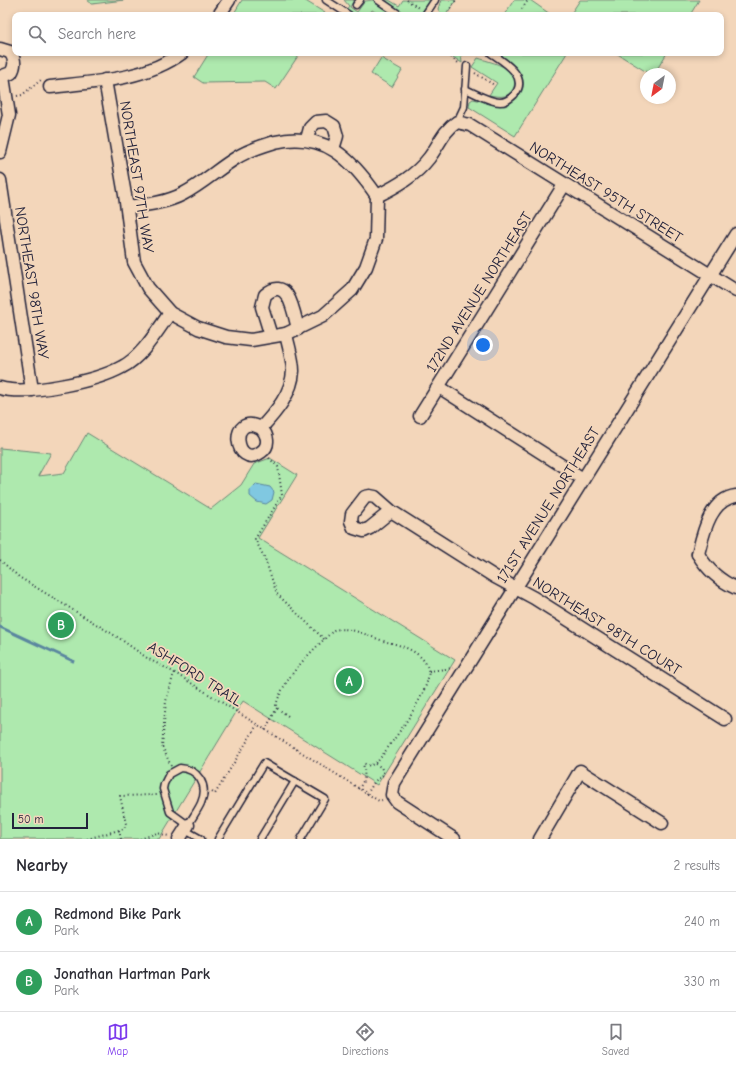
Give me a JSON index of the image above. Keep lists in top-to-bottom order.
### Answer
{
  "streets": {
    "street": [
      "NORTHEAST 97TH WAY",
      "NORTHEAST 95TH STREET",
      "NORTHEAST 98TH WAY",
      "172ND AVENUE NORTHEAST",
      "171ST AVENUE NORTHEAST",
      "NORTHEAST 98TH COURT"
    ],
    "path": ["ASHFORD TRAIL"]
  },
  "crossings": [
    ["NORTHEAST 95TH STREET", "172ND AVENUE NORTHEAST"],
    ["NORTHEAST 95TH STREET", "171ST AVENUE NORTHEAST"],
    ["171ST AVENUE NORTHEAST", "NORTHEAST 98TH COURT"],
    ["171ST AVENUE NORTHEAST", "ASHFORD TRAIL"]
  ],
  "scale_bar": "50 m",
  "north": "bottom left",
  "page": {
    "search": "Search here",
    "pins": ["B", "A"],
    "scale": "50 m",
    "heading": ["Nearby", "2 results"],
    "list": [
      {
        "mark": "A",
        "name": "Redmond Bike Park",
        "note": "Park",
        "value": "240 m"
      },
      {
        "mark": "B",
        "name": "Jonathan Hartman Park",
        "note": "Park",
        "value": "330 m"
      }
    ],
    "nav": ["Map", "Directions", "Saved"]
  }
}
